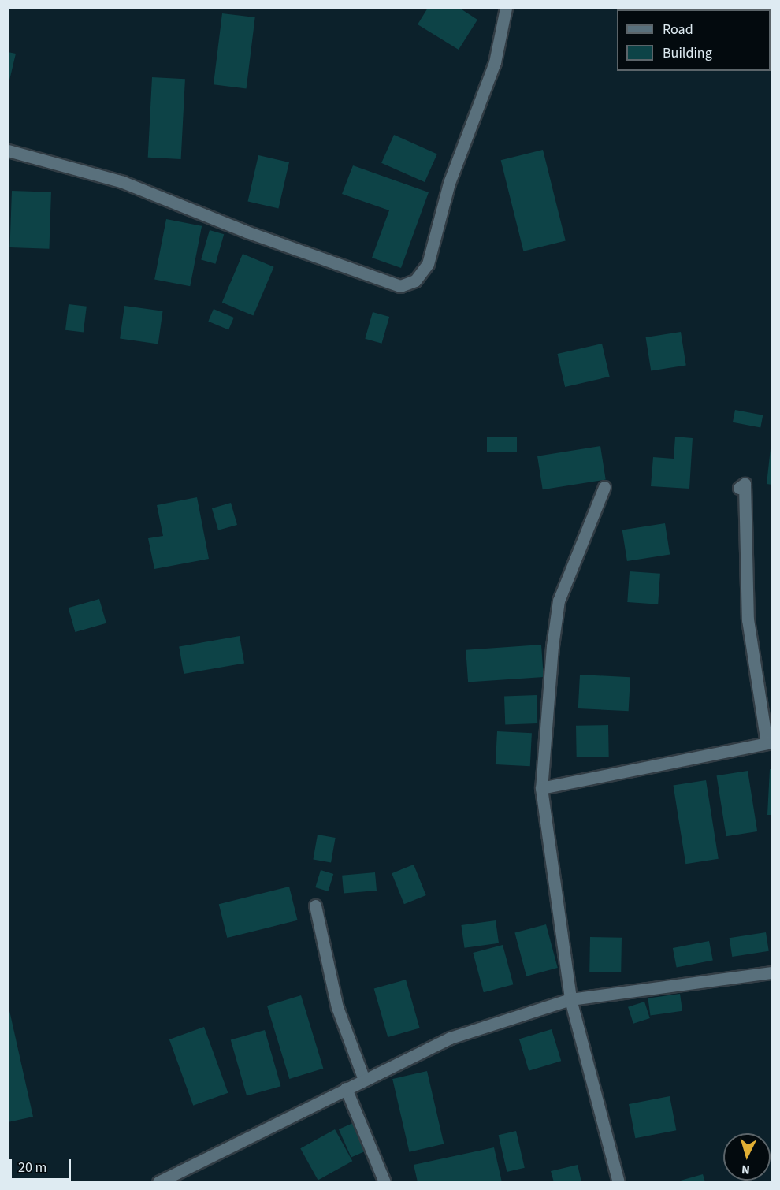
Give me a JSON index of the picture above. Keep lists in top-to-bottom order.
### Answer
{
  "legend": ["Road", "Building"],
  "scale_bar": "20 m",
  "north": "bottom"
}
